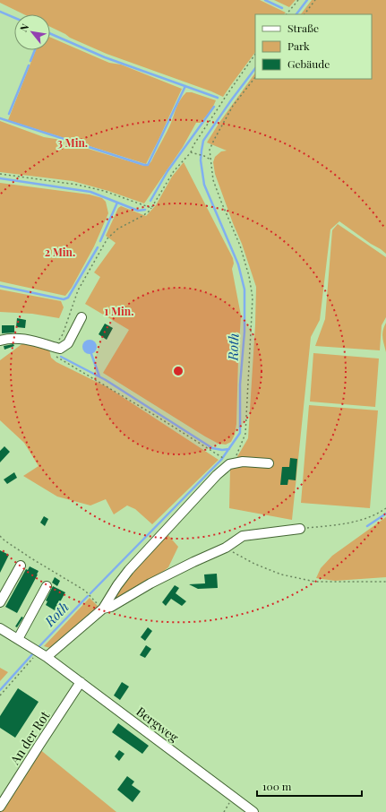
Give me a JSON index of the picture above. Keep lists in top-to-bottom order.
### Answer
{
  "streets": {
    "street": ["Bergweg", "An der Rot"]
  },
  "crossings": [
    ["Bergweg", "An der Rot"]
  ],
  "water": ["Roth"],
  "legend": ["Straße", "Park", "Gebäude"],
  "scale_bar": "100 m",
  "north": "top left",
  "rings": ["3 Min.", "2 Min.", "1 Min."]
}
